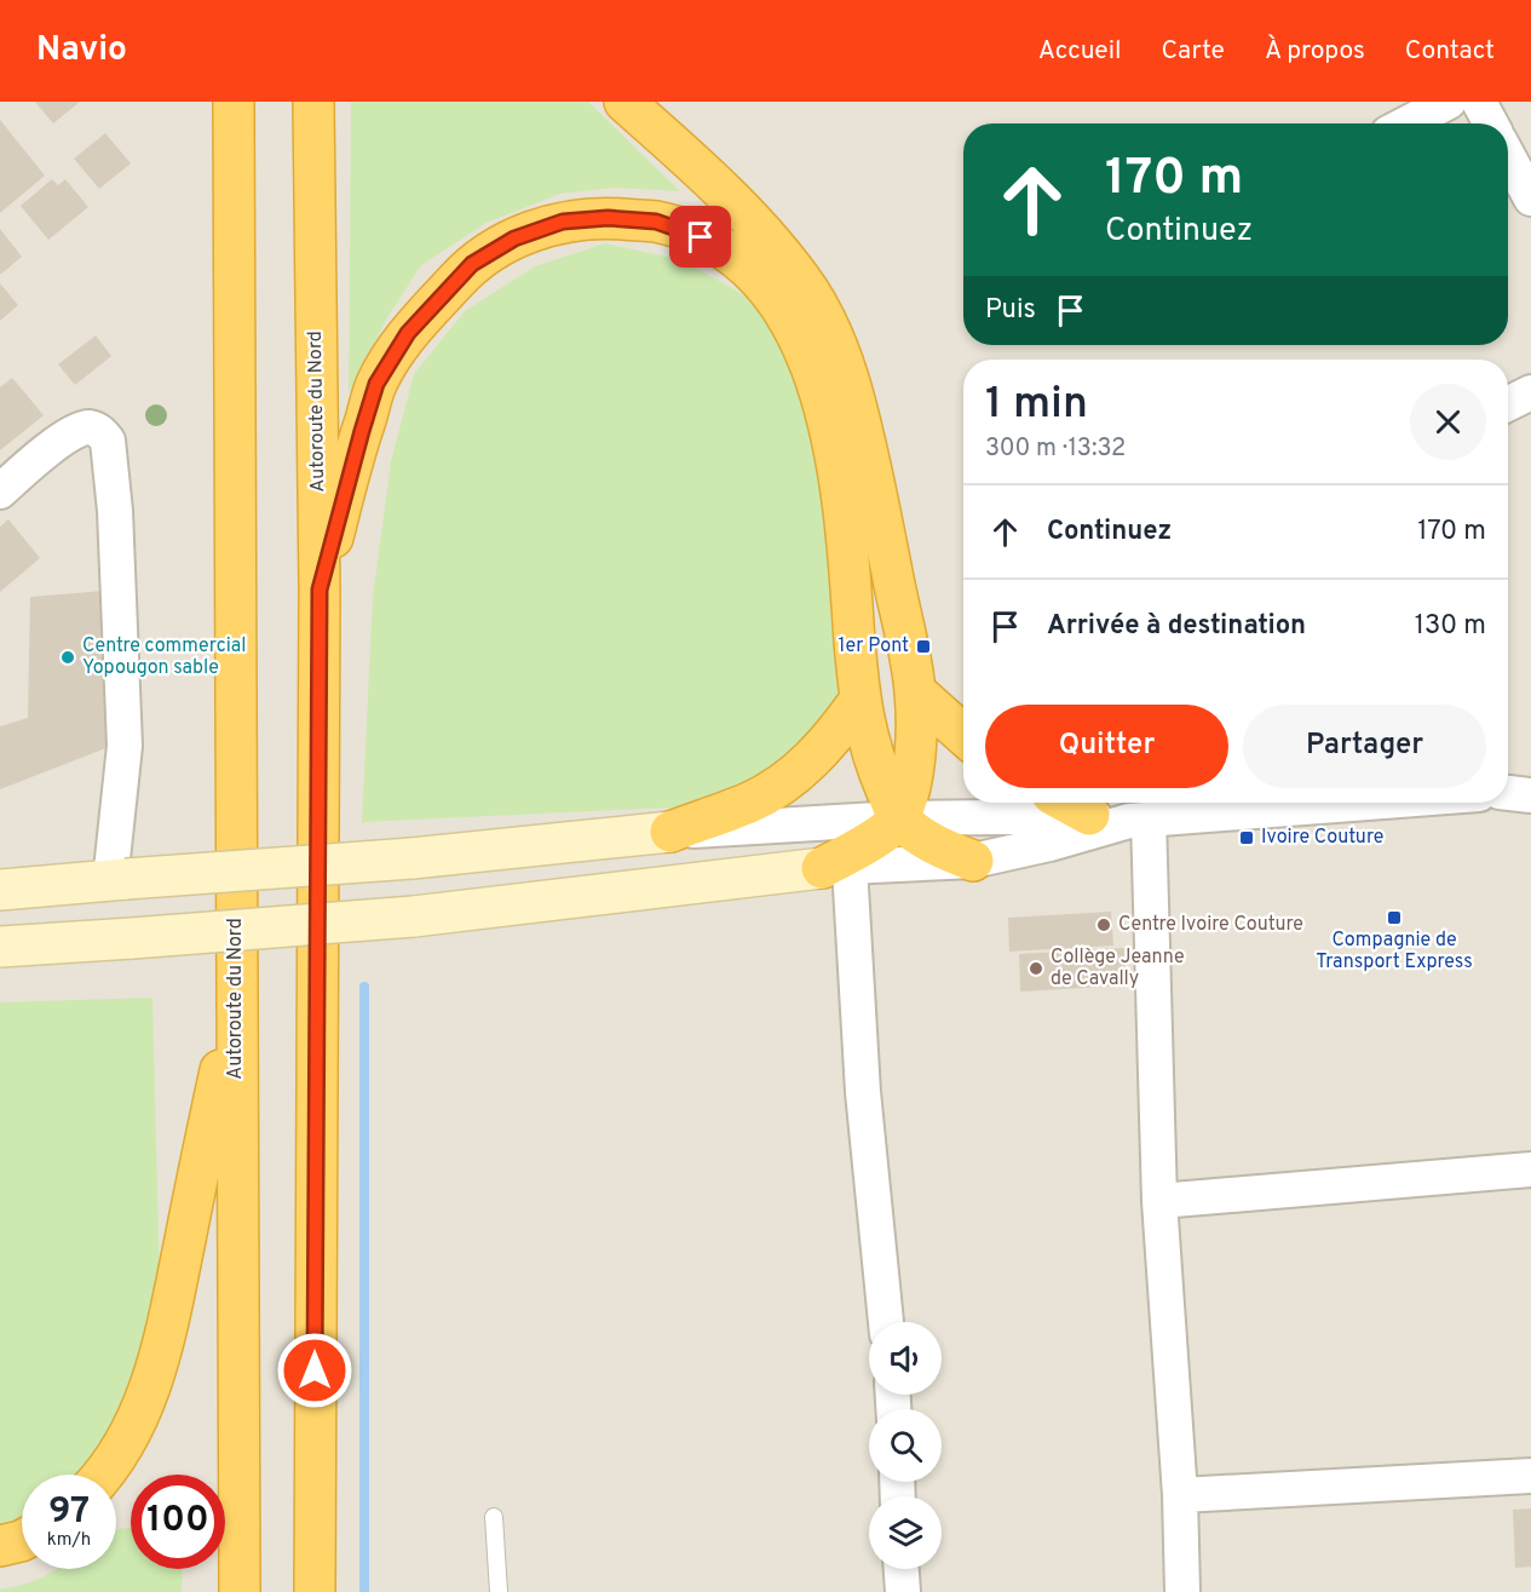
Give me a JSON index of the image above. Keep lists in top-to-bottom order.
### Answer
{
  "streets": {
    "highway": ["Autoroute du Nord"]
  },
  "places": {
    "transit": ["1er Pont", "Ivoire Couture", "Compagnie de Transport Express"],
    "other": ["Centre commercial Yopougon sable", "Centre Ivoire Couture", "Collège Jeanne de Cavally"]
  },
  "page": {
    "header": "Navio",
    "nav": [
      "Accueil",
      "Carte",
      "À propos",
      "Contact"
    ],
    "turn": ["170 m", "Continuez"],
    "then": "Puis",
    "heading": ["1 min", "300 m · 13:32"],
    "list": [
      {
        "name": "Continuez",
        "value": "170 m"
      },
      {
        "name": "Arrivée à destination",
        "value": "130 m"
      }
    ],
    "buttons": ["Quitter", "Partager"],
    "speed": "97 km/h",
    "limit": "100"
  }
}
